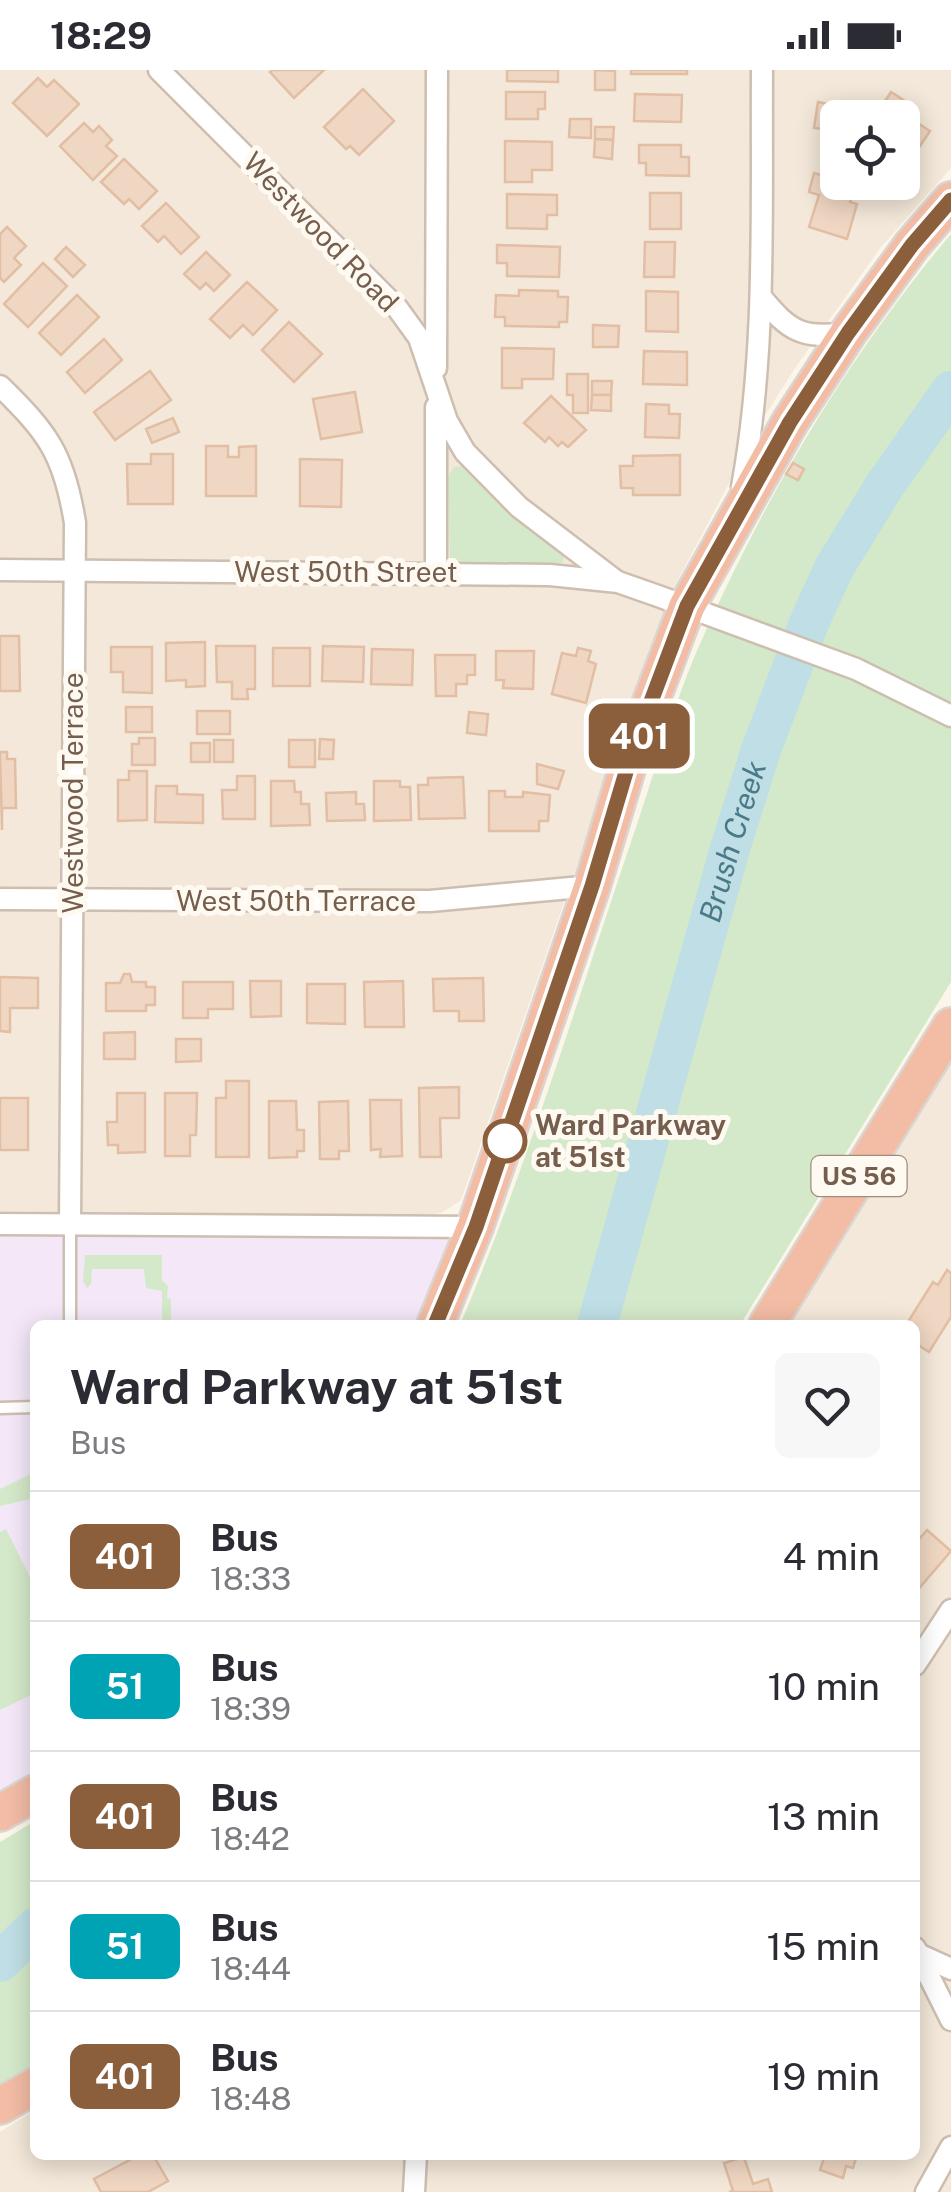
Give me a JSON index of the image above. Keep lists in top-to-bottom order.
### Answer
{
  "streets": {
    "highway": ["US 56"],
    "street": [
      "Westwood Road",
      "West 50th Street",
      "Westwood Terrace",
      "West 50th Terrace"
    ]
  },
  "crossings": [
    ["Westwood Road", "West 50th Street"],
    ["West 50th Street", "Westwood Terrace"],
    ["Westwood Terrace", "West 50th Terrace"]
  ],
  "water": ["Brush Creek"],
  "places": ["Ward Parkway at 51st"],
  "lines": ["bus line 401"],
  "page": {
    "status": "18:29",
    "on_map": "401",
    "heading": ["Ward Parkway at 51st", "Bus"],
    "list": [
      {
        "mark": "401",
        "name": "Bus",
        "note": "18:33",
        "value": "4 min"
      },
      {
        "mark": "51",
        "name": "Bus",
        "note": "18:39",
        "value": "10 min"
      },
      {
        "mark": "401",
        "name": "Bus",
        "note": "18:42",
        "value": "13 min"
      },
      {
        "mark": "51",
        "name": "Bus",
        "note": "18:44",
        "value": "15 min"
      },
      {
        "mark": "401",
        "name": "Bus",
        "note": "18:48",
        "value": "19 min"
      }
    ]
  }
}
